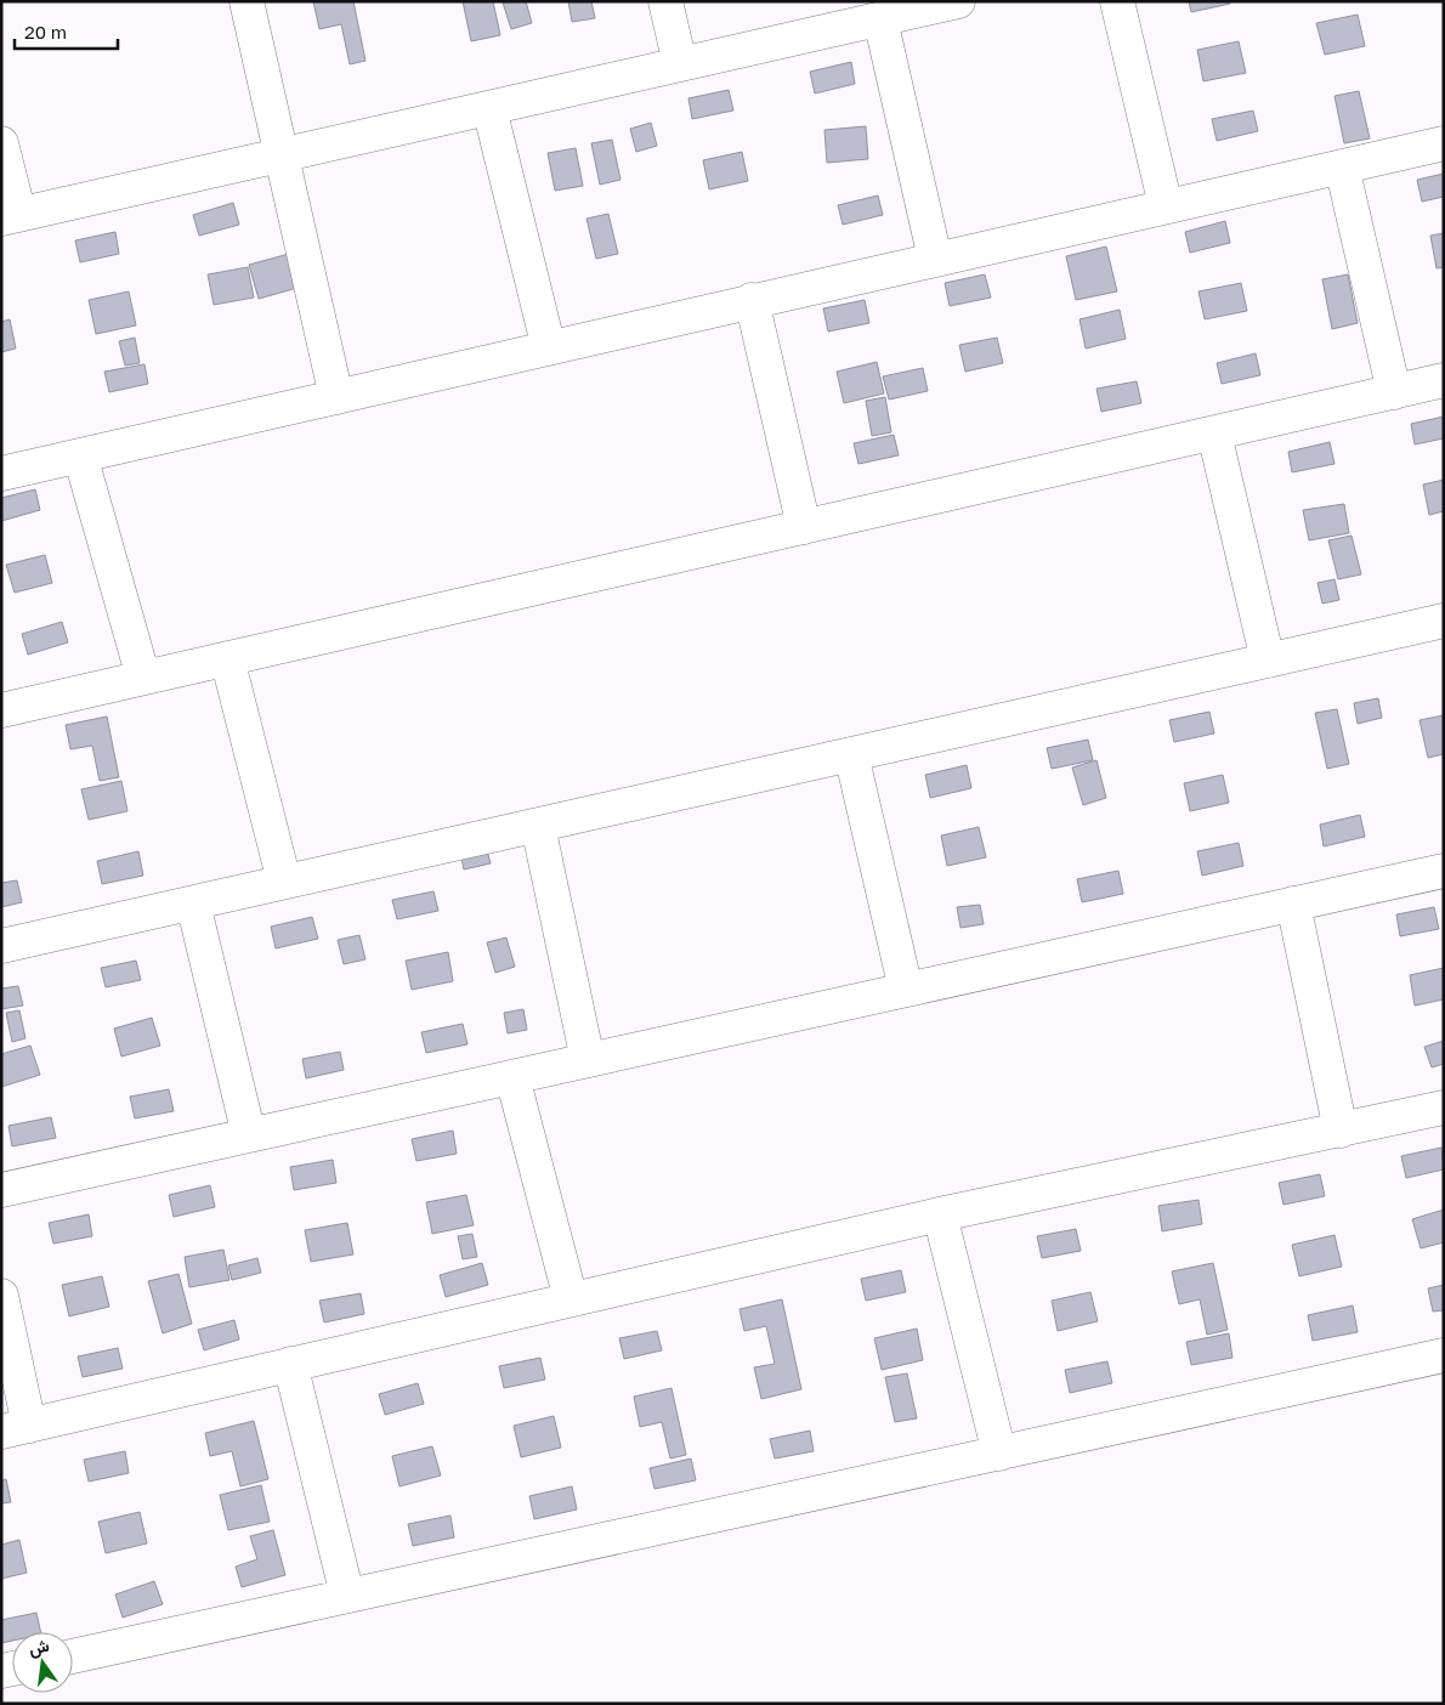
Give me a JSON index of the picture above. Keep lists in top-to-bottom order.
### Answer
{
  "scale_bar": "20 m",
  "north": "top"
}
